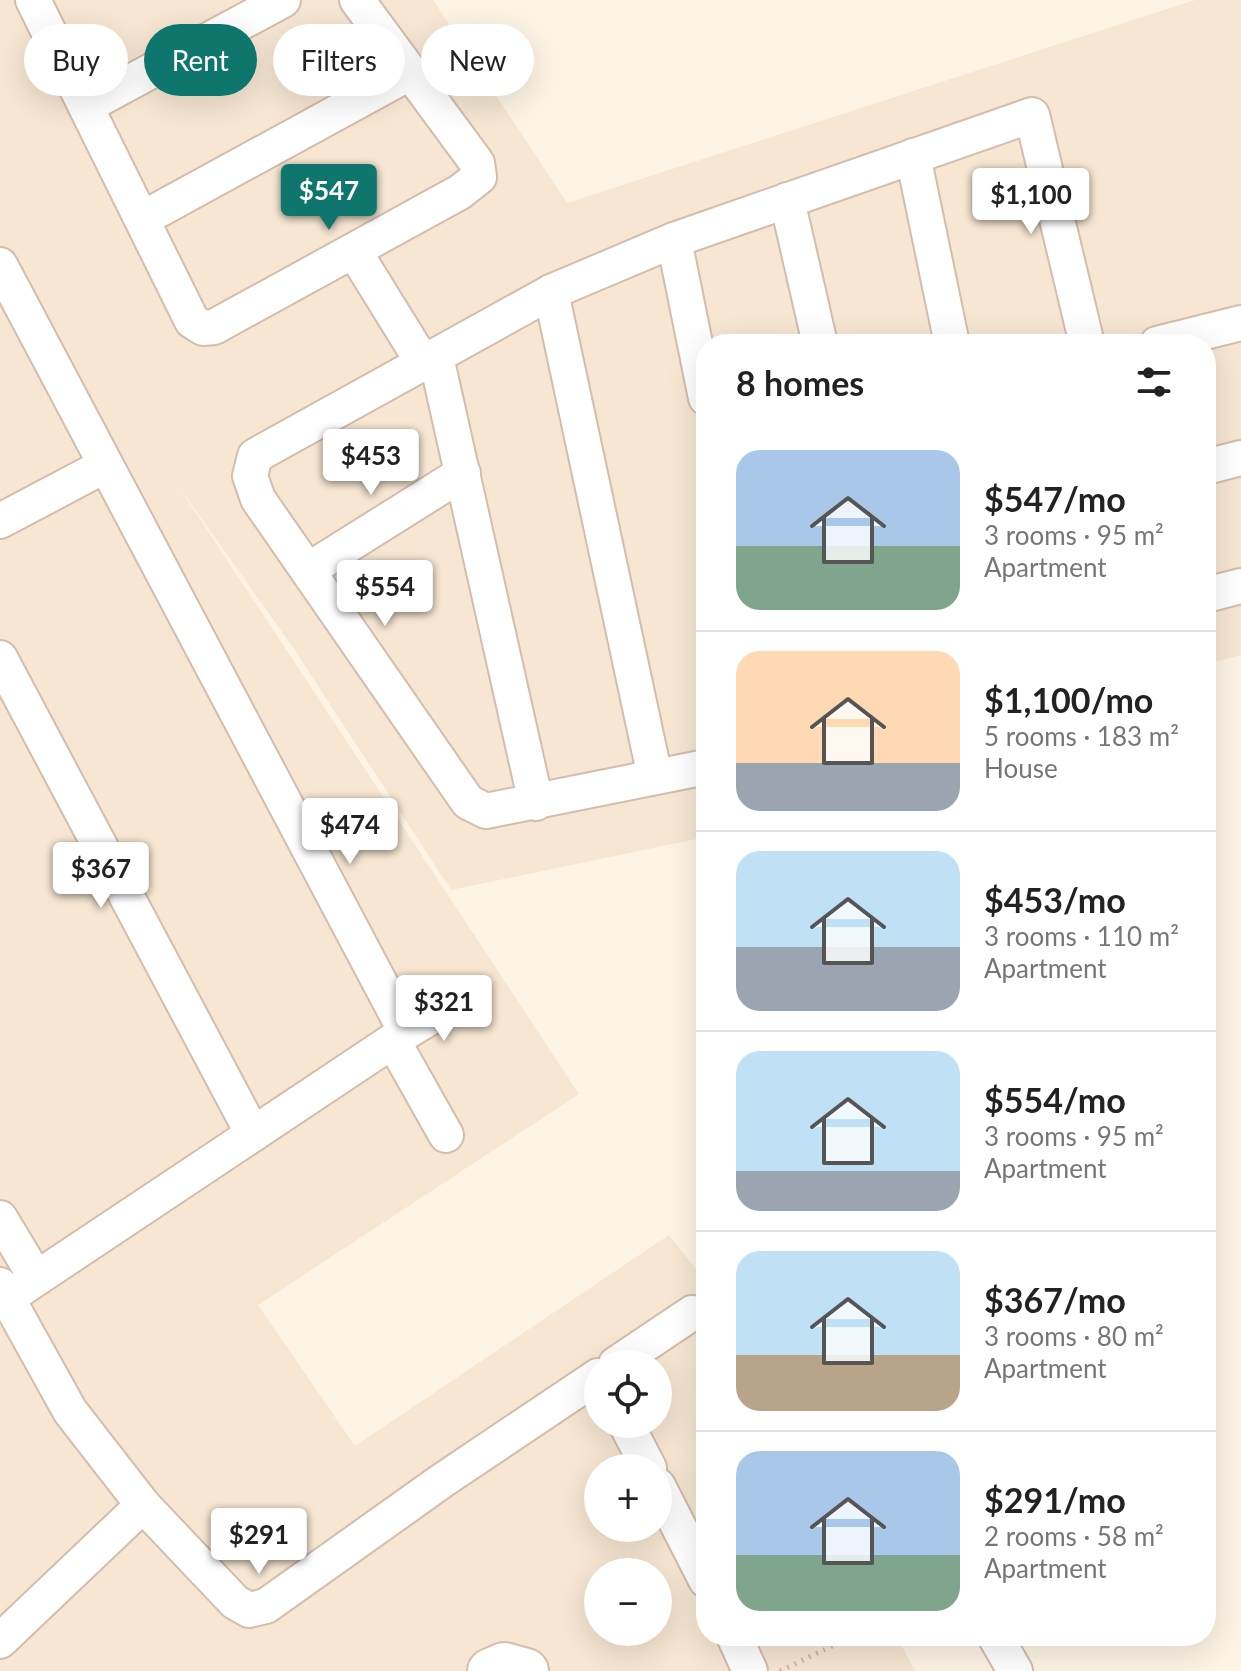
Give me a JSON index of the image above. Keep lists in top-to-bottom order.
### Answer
{
  "page": {
    "chip": [
      "Buy",
      "Rent",
      "Filters",
      "New"
    ],
    "price": [
      "$547",
      "$1,100",
      "$453",
      "$554",
      "$474",
      "$367",
      "$321",
      "$291"
    ],
    "heading": "8 homes",
    "list": [
      {
        "name": "$547/mo",
        "note": "3 rooms · 95 m² · Apartment"
      },
      {
        "name": "$1,100/mo",
        "note": "5 rooms · 183 m² · House"
      },
      {
        "name": "$453/mo",
        "note": "3 rooms · 110 m² · Apartment"
      },
      {
        "name": "$554/mo",
        "note": "3 rooms · 95 m² · Apartment"
      },
      {
        "name": "$367/mo",
        "note": "3 rooms · 80 m² · Apartment"
      },
      {
        "name": "$291/mo",
        "note": "2 rooms · 58 m² · Apartment"
      }
    ],
    "map_buttons": ["+", "−"]
  }
}
